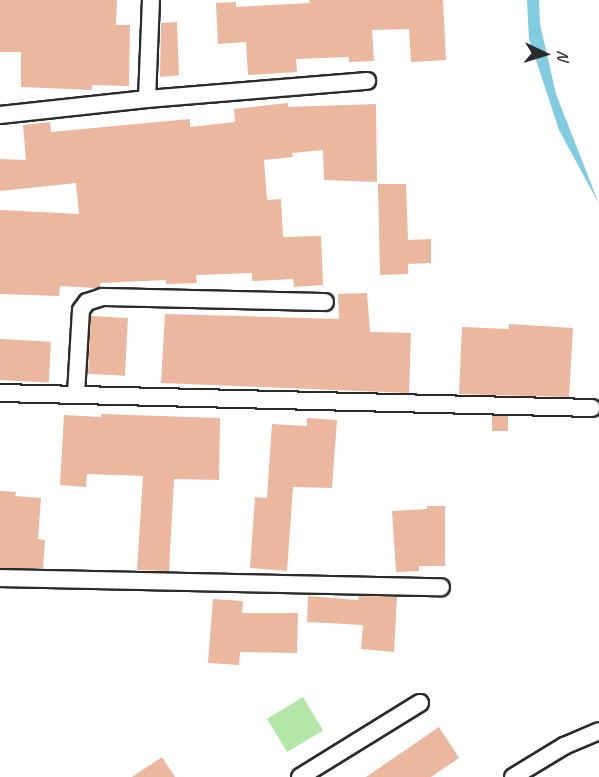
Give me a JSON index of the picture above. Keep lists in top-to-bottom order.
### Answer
{
  "north": "right"
}
